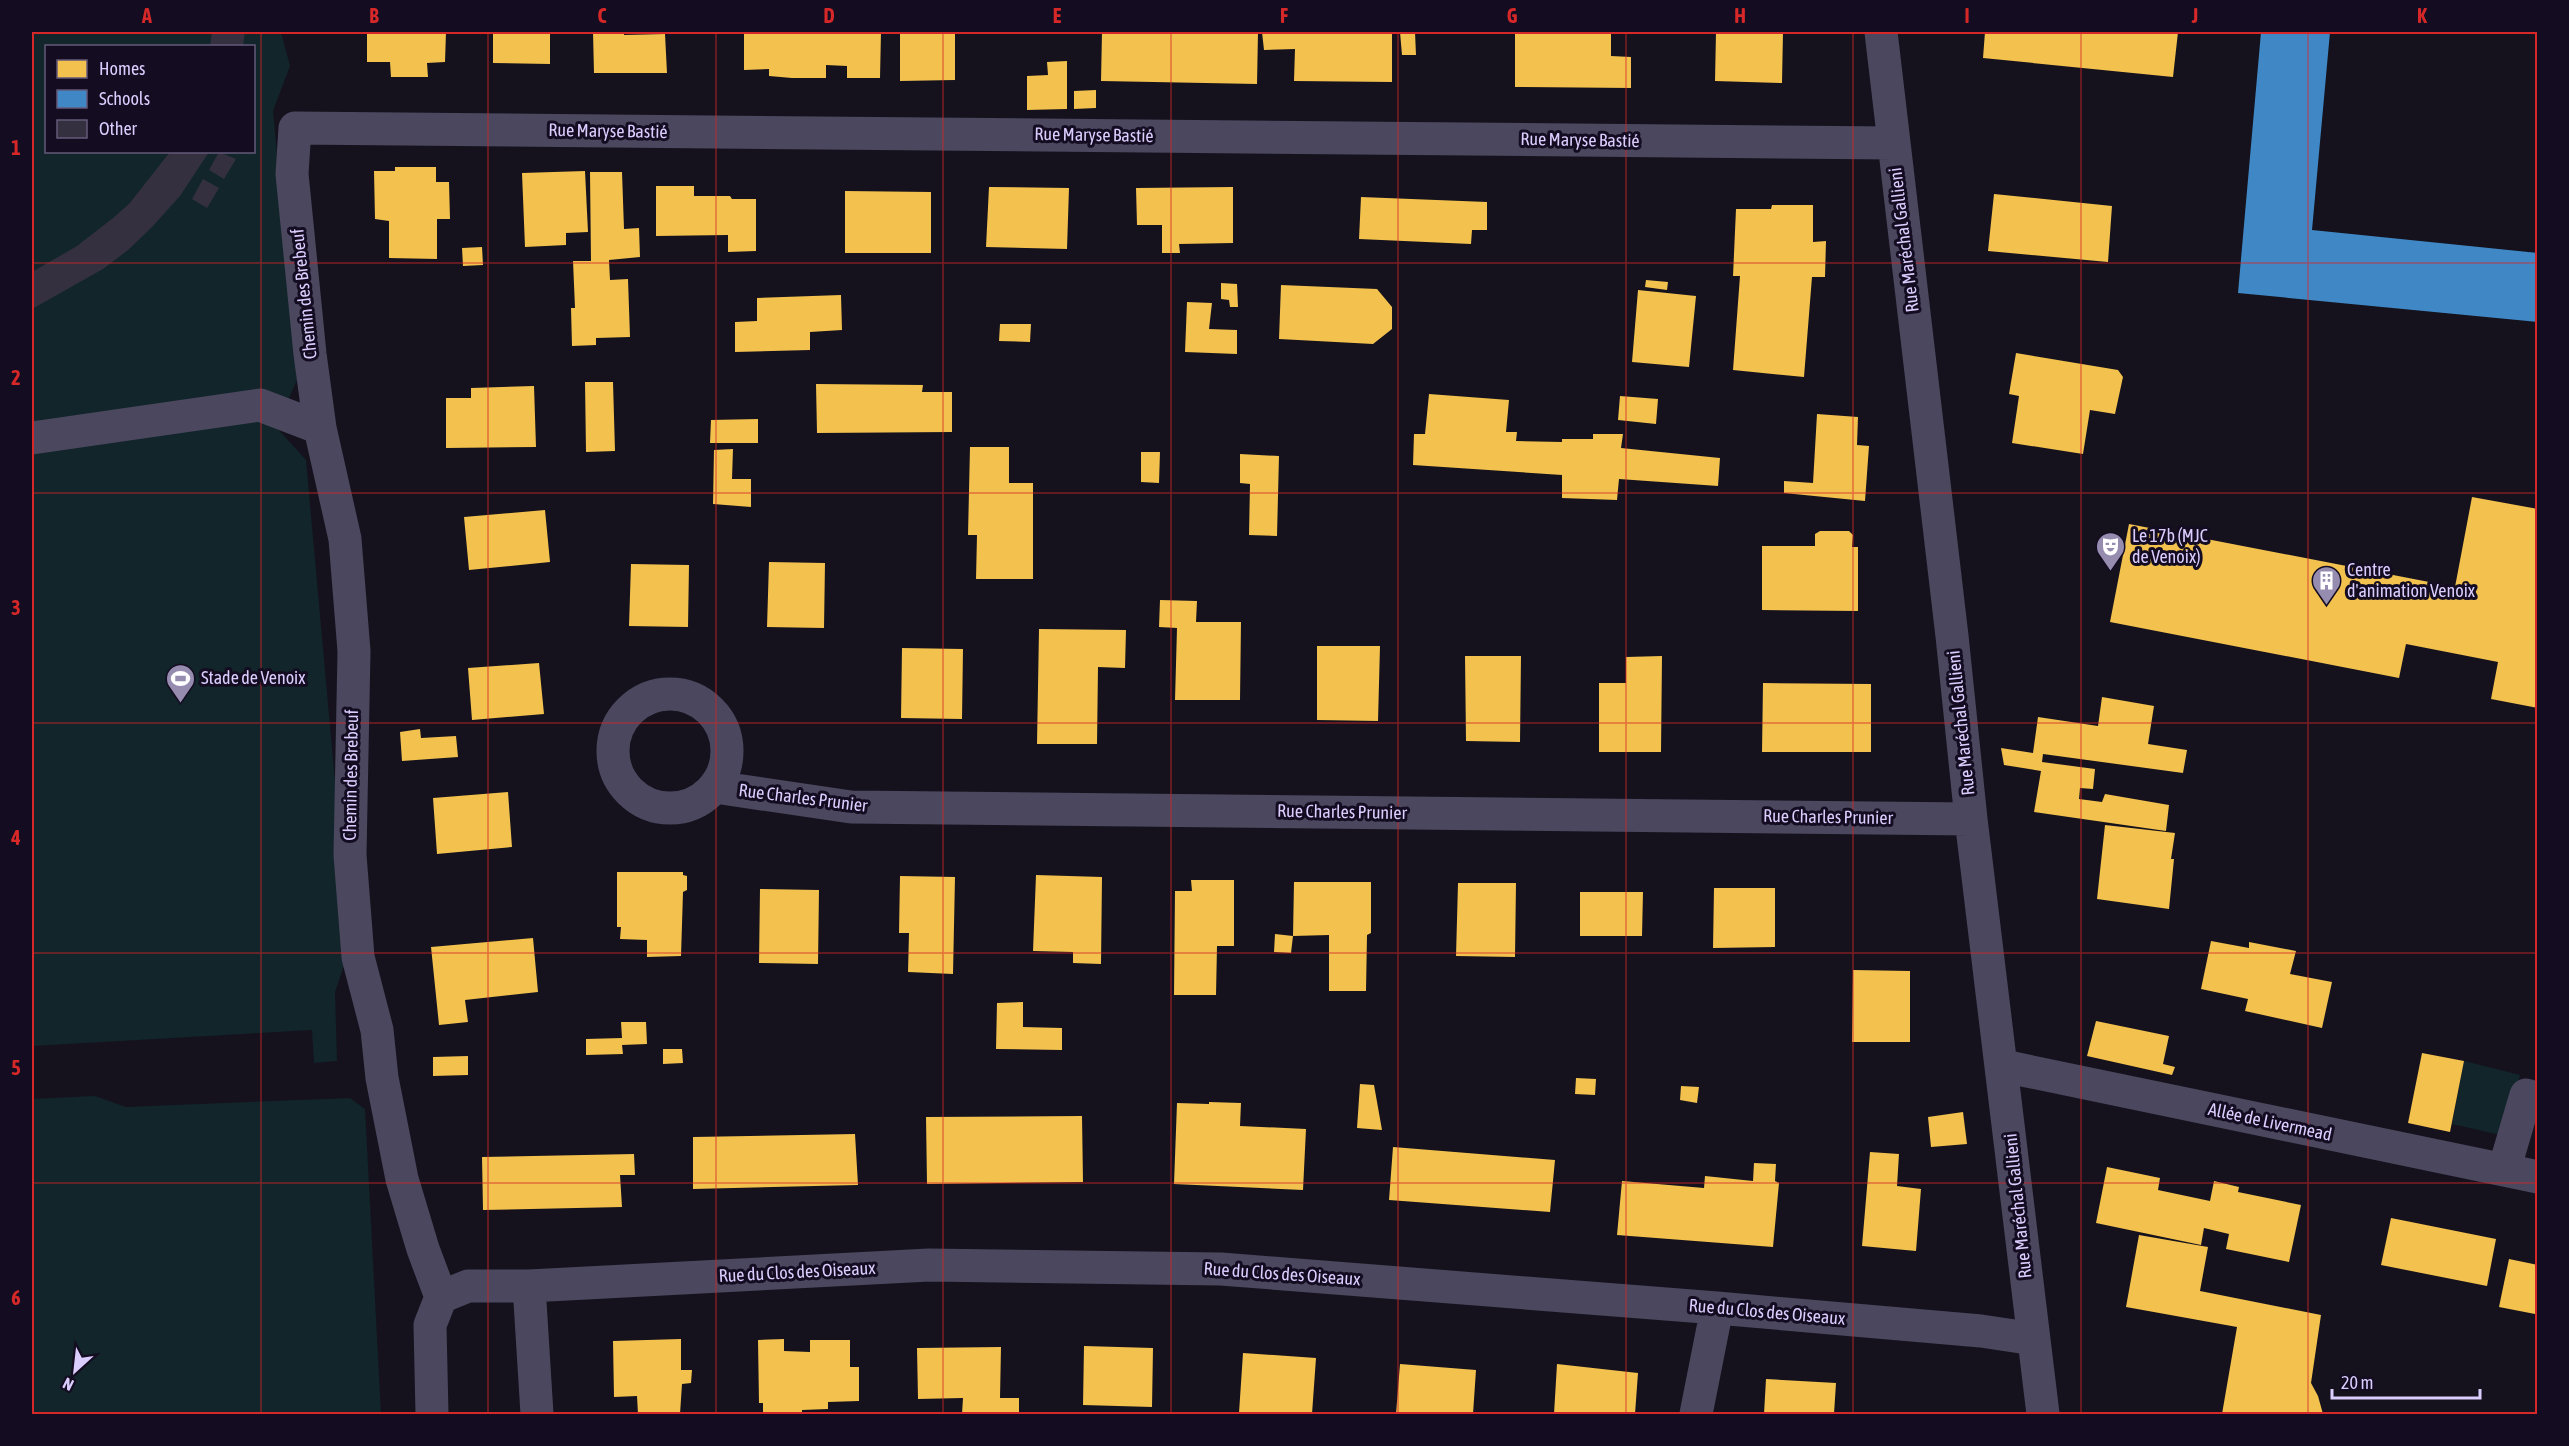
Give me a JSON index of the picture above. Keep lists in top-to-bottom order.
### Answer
{
  "streets": {
    "street": [
      "Rue Maryse Bastié",
      "Rue Maréchal Gallieni",
      "Chemin des Brebeuf",
      "Rue Charles Prunier",
      "Allée de Livermead",
      "Rue du Clos des Oiseaux"
    ]
  },
  "crossings": [
    ["Rue Maryse Bastié", "Rue Maréchal Gallieni"],
    ["Rue Maryse Bastié", "Chemin des Brebeuf"],
    ["Rue Maréchal Gallieni", "Rue Charles Prunier"],
    ["Rue Maréchal Gallieni", "Allée de Livermead"],
    ["Rue Maréchal Gallieni", "Rue du Clos des Oiseaux"],
    ["Chemin des Brebeuf", "Rue du Clos des Oiseaux"]
  ],
  "places": {
    "theatre": ["Le 17b (MJC de Venoix)"],
    "building": ["Centre d'animation Venoix"],
    "sports": ["Stade de Venoix"]
  },
  "legend": ["Homes", "Schools", "Other"],
  "scale_bar": "20 m",
  "north": "bottom left",
  "grid": {
    "columns": [
      "A",
      "B",
      "C",
      "D",
      "E",
      "F",
      "G",
      "H",
      "I",
      "J",
      "K"
    ],
    "rows": [
      "1",
      "2",
      "3",
      "4",
      "5",
      "6"
    ]
  }
}
